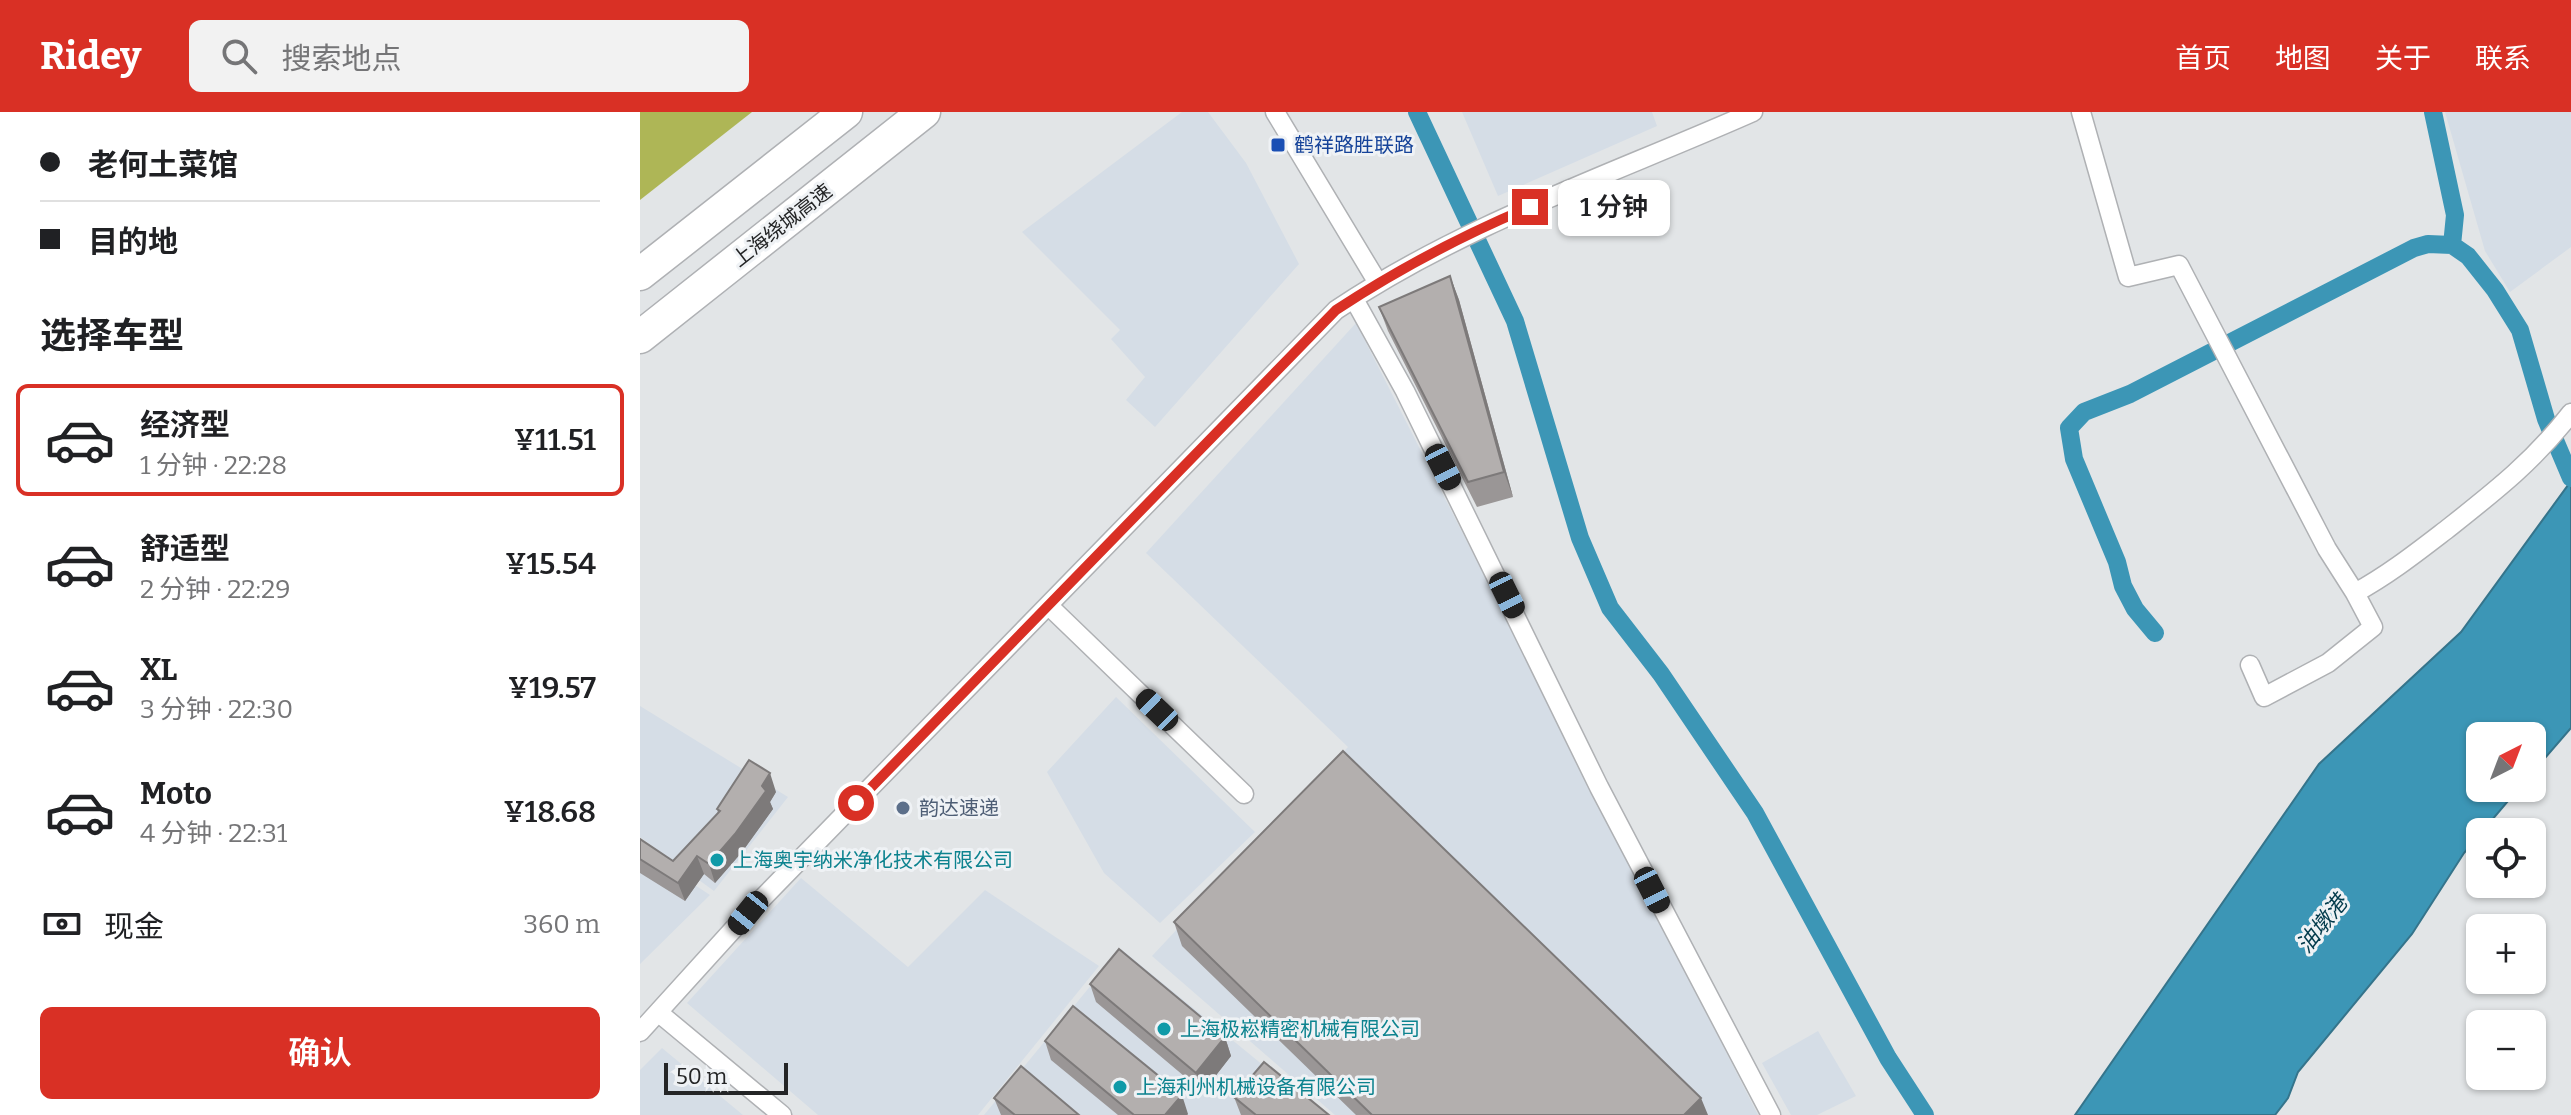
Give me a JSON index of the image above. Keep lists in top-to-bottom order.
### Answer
{
  "streets": {
    "highway": ["上海绕城高速"]
  },
  "water": ["油墩港"],
  "places": {
    "transit": ["鹤祥路胜联路"],
    "other": [
      "韵达速递",
      "上海奥宇纳米净化技术有限公司",
      "上海极崧精密机械有限公司",
      "上海利州机械设备有限公司"
    ]
  },
  "scale_bar": "50 m",
  "north": "top right",
  "page": {
    "header": "Ridey",
    "search": "搜索地点",
    "nav": [
      "首页",
      "地图",
      "关于",
      "联系"
    ],
    "banner": ["老何土菜馆", "目的地"],
    "bubble": "1 分钟",
    "heading": "选择车型",
    "list": [
      {
        "name": "经济型",
        "note": "1 分钟 · 22:28",
        "value": "¥11.51"
      },
      {
        "name": "舒适型",
        "note": "2 分钟 · 22:29",
        "value": "¥15.54"
      },
      {
        "name": "XL",
        "note": "3 分钟 · 22:30",
        "value": "¥19.57"
      },
      {
        "name": "Moto",
        "note": "4 分钟 · 22:31",
        "value": "¥18.68"
      }
    ],
    "map_buttons": ["+", "−"],
    "pay": ["现金", "360 m"],
    "buttons": "确认",
    "scale": "50 m"
  }
}
